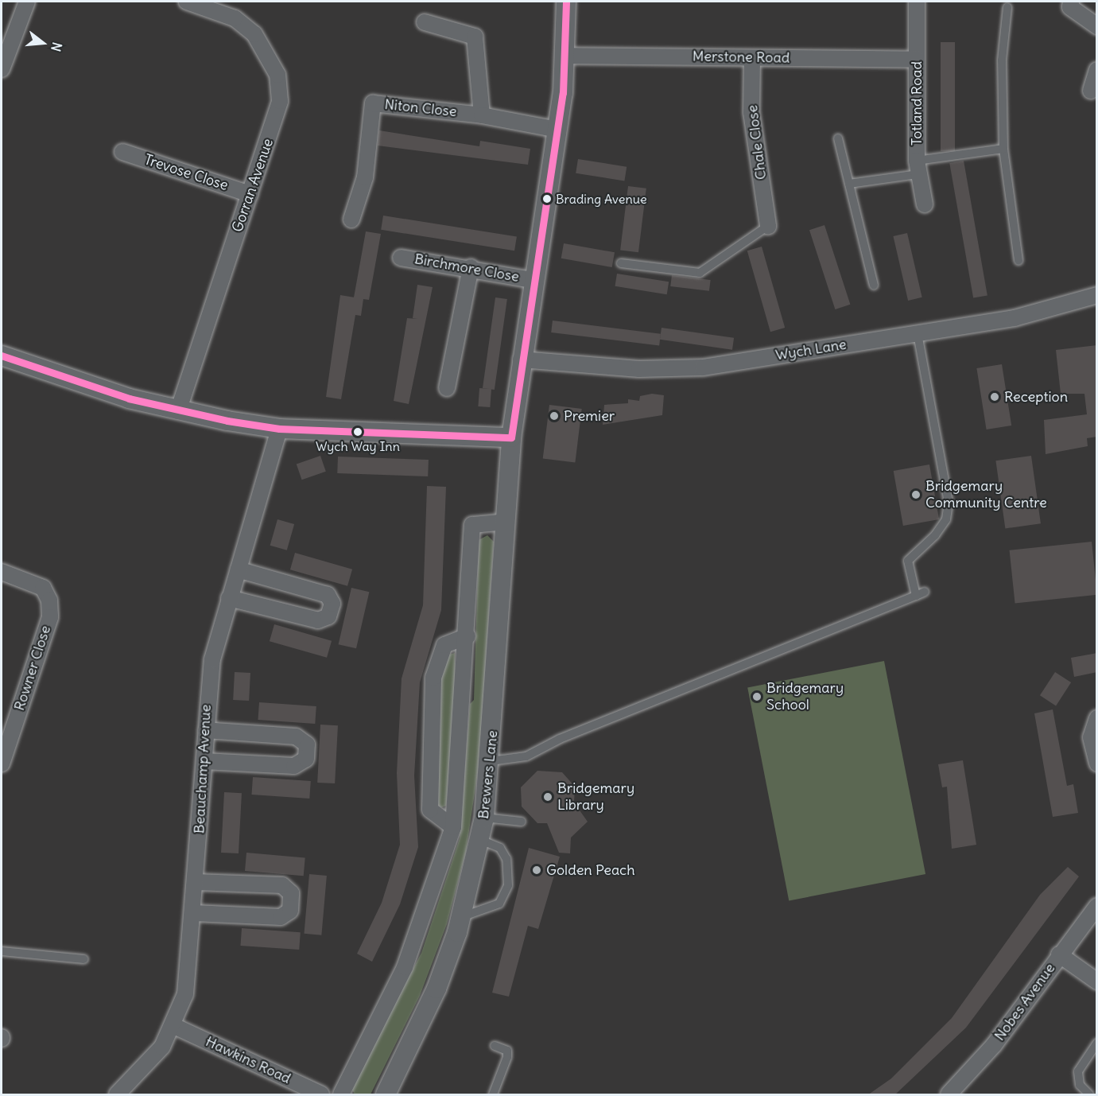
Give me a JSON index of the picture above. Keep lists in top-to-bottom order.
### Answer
{
  "streets": {
    "street": [
      "Merstone Road",
      "Totland Road",
      "Niton Close",
      "Chale Close",
      "Trevose Close",
      "Gorran Avenue",
      "Birchmore Close",
      "Wych Lane",
      "Rowner Close",
      "Beauchamp Avenue",
      "Brewers Lane",
      "Nobes Avenue",
      "Hawkins Road"
    ]
  },
  "crossings": [
    ["Merstone Road", "Totland Road"],
    ["Merstone Road", "Chale Close"],
    ["Trevose Close", "Gorran Avenue"],
    ["Beauchamp Avenue", "Hawkins Road"]
  ],
  "places": [
    "Brading Avenue",
    "Reception",
    "Premier",
    "Wych Way Inn",
    "Bridgemary Community Centre",
    "Bridgemary School",
    "Bridgemary Library",
    "Golden Peach"
  ],
  "north": "right"
}
